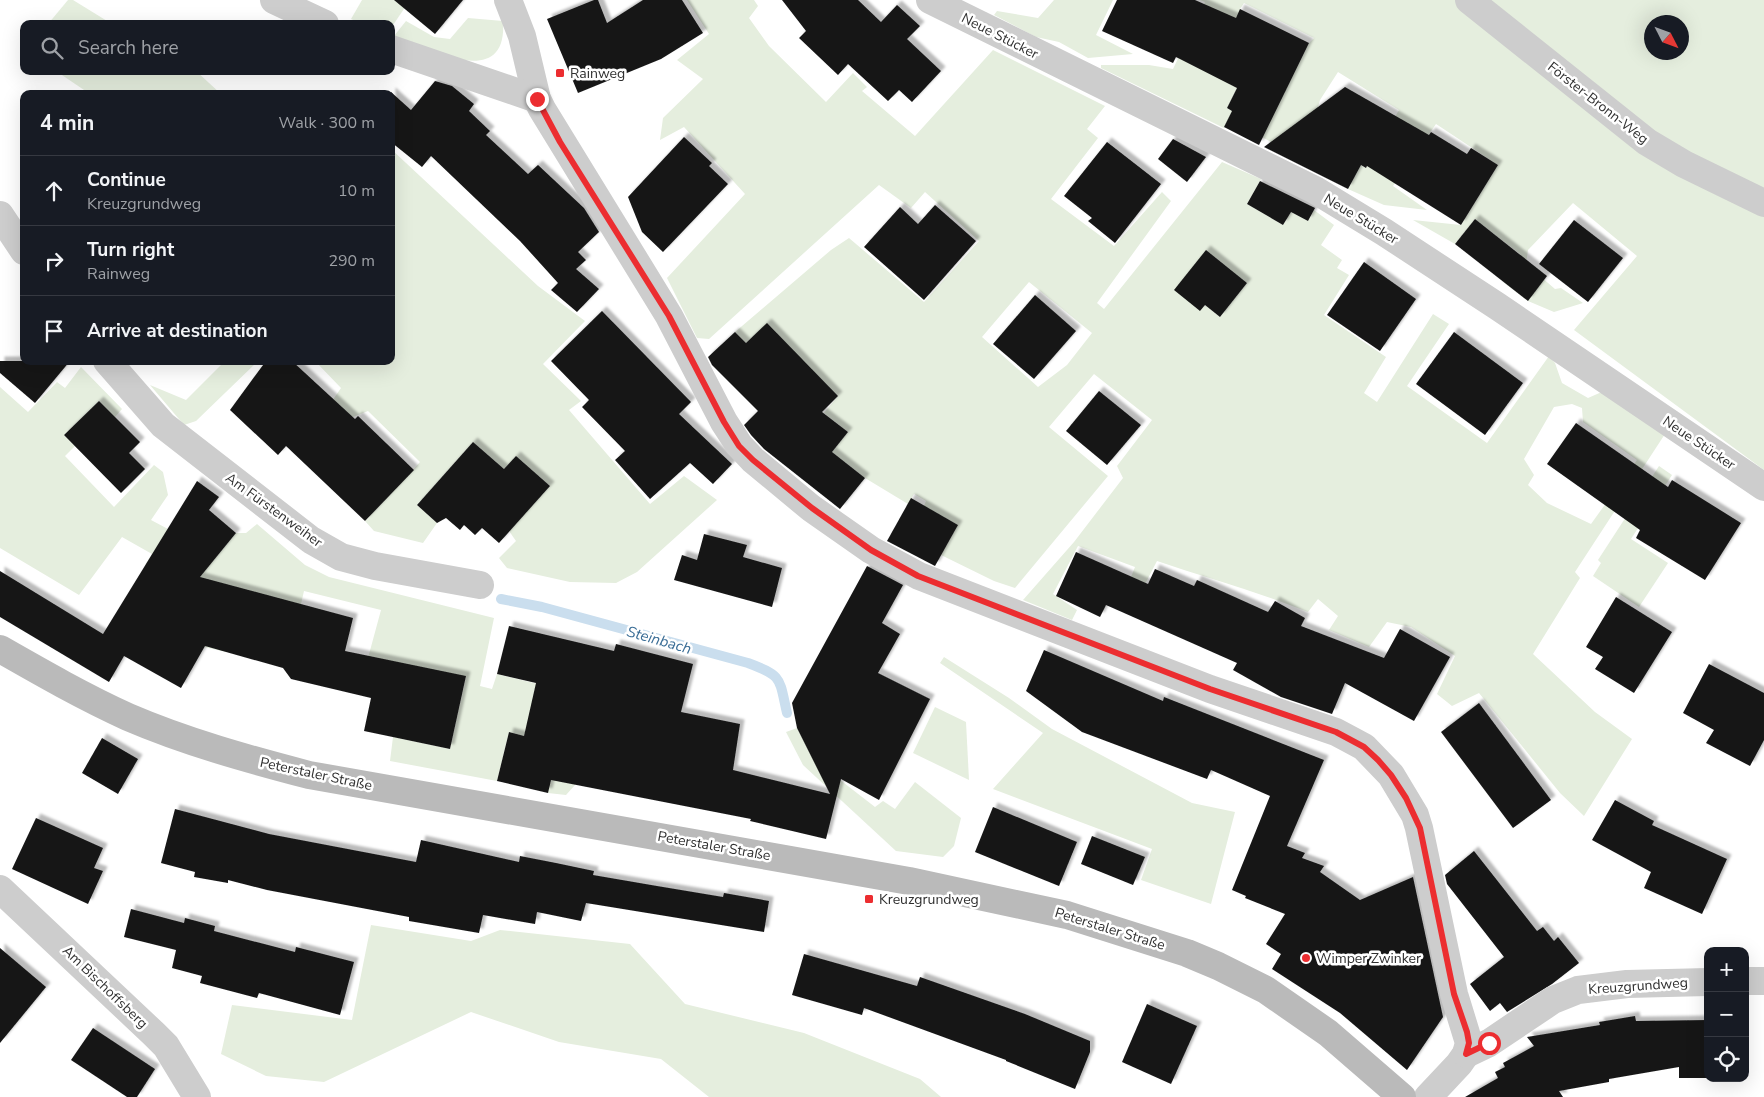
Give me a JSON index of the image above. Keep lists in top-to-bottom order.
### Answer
{
  "streets": {
    "main road": ["Peterstaler Straße"],
    "street": [
      "Neue Stücker",
      "Förster-Bronn-Weg",
      "Am Fürstenweiher",
      "Kreuzgrundweg",
      "Am Bischoffsberg"
    ]
  },
  "water": ["Steinbach"],
  "places": {
    "transit": ["Rainweg", "Kreuzgrundweg"],
    "other": ["Wimper Zwinker"]
  },
  "north": "bottom right",
  "page": {
    "search": "Search here",
    "heading": ["4 min", "Walk · 300 m"],
    "list": [
      ["Continue", "Kreuzgrundweg", "10 m"],
      ["Turn right", "Rainweg", "290 m"],
      "Arrive at destination"
    ],
    "map_buttons": ["+", "−"]
  }
}
